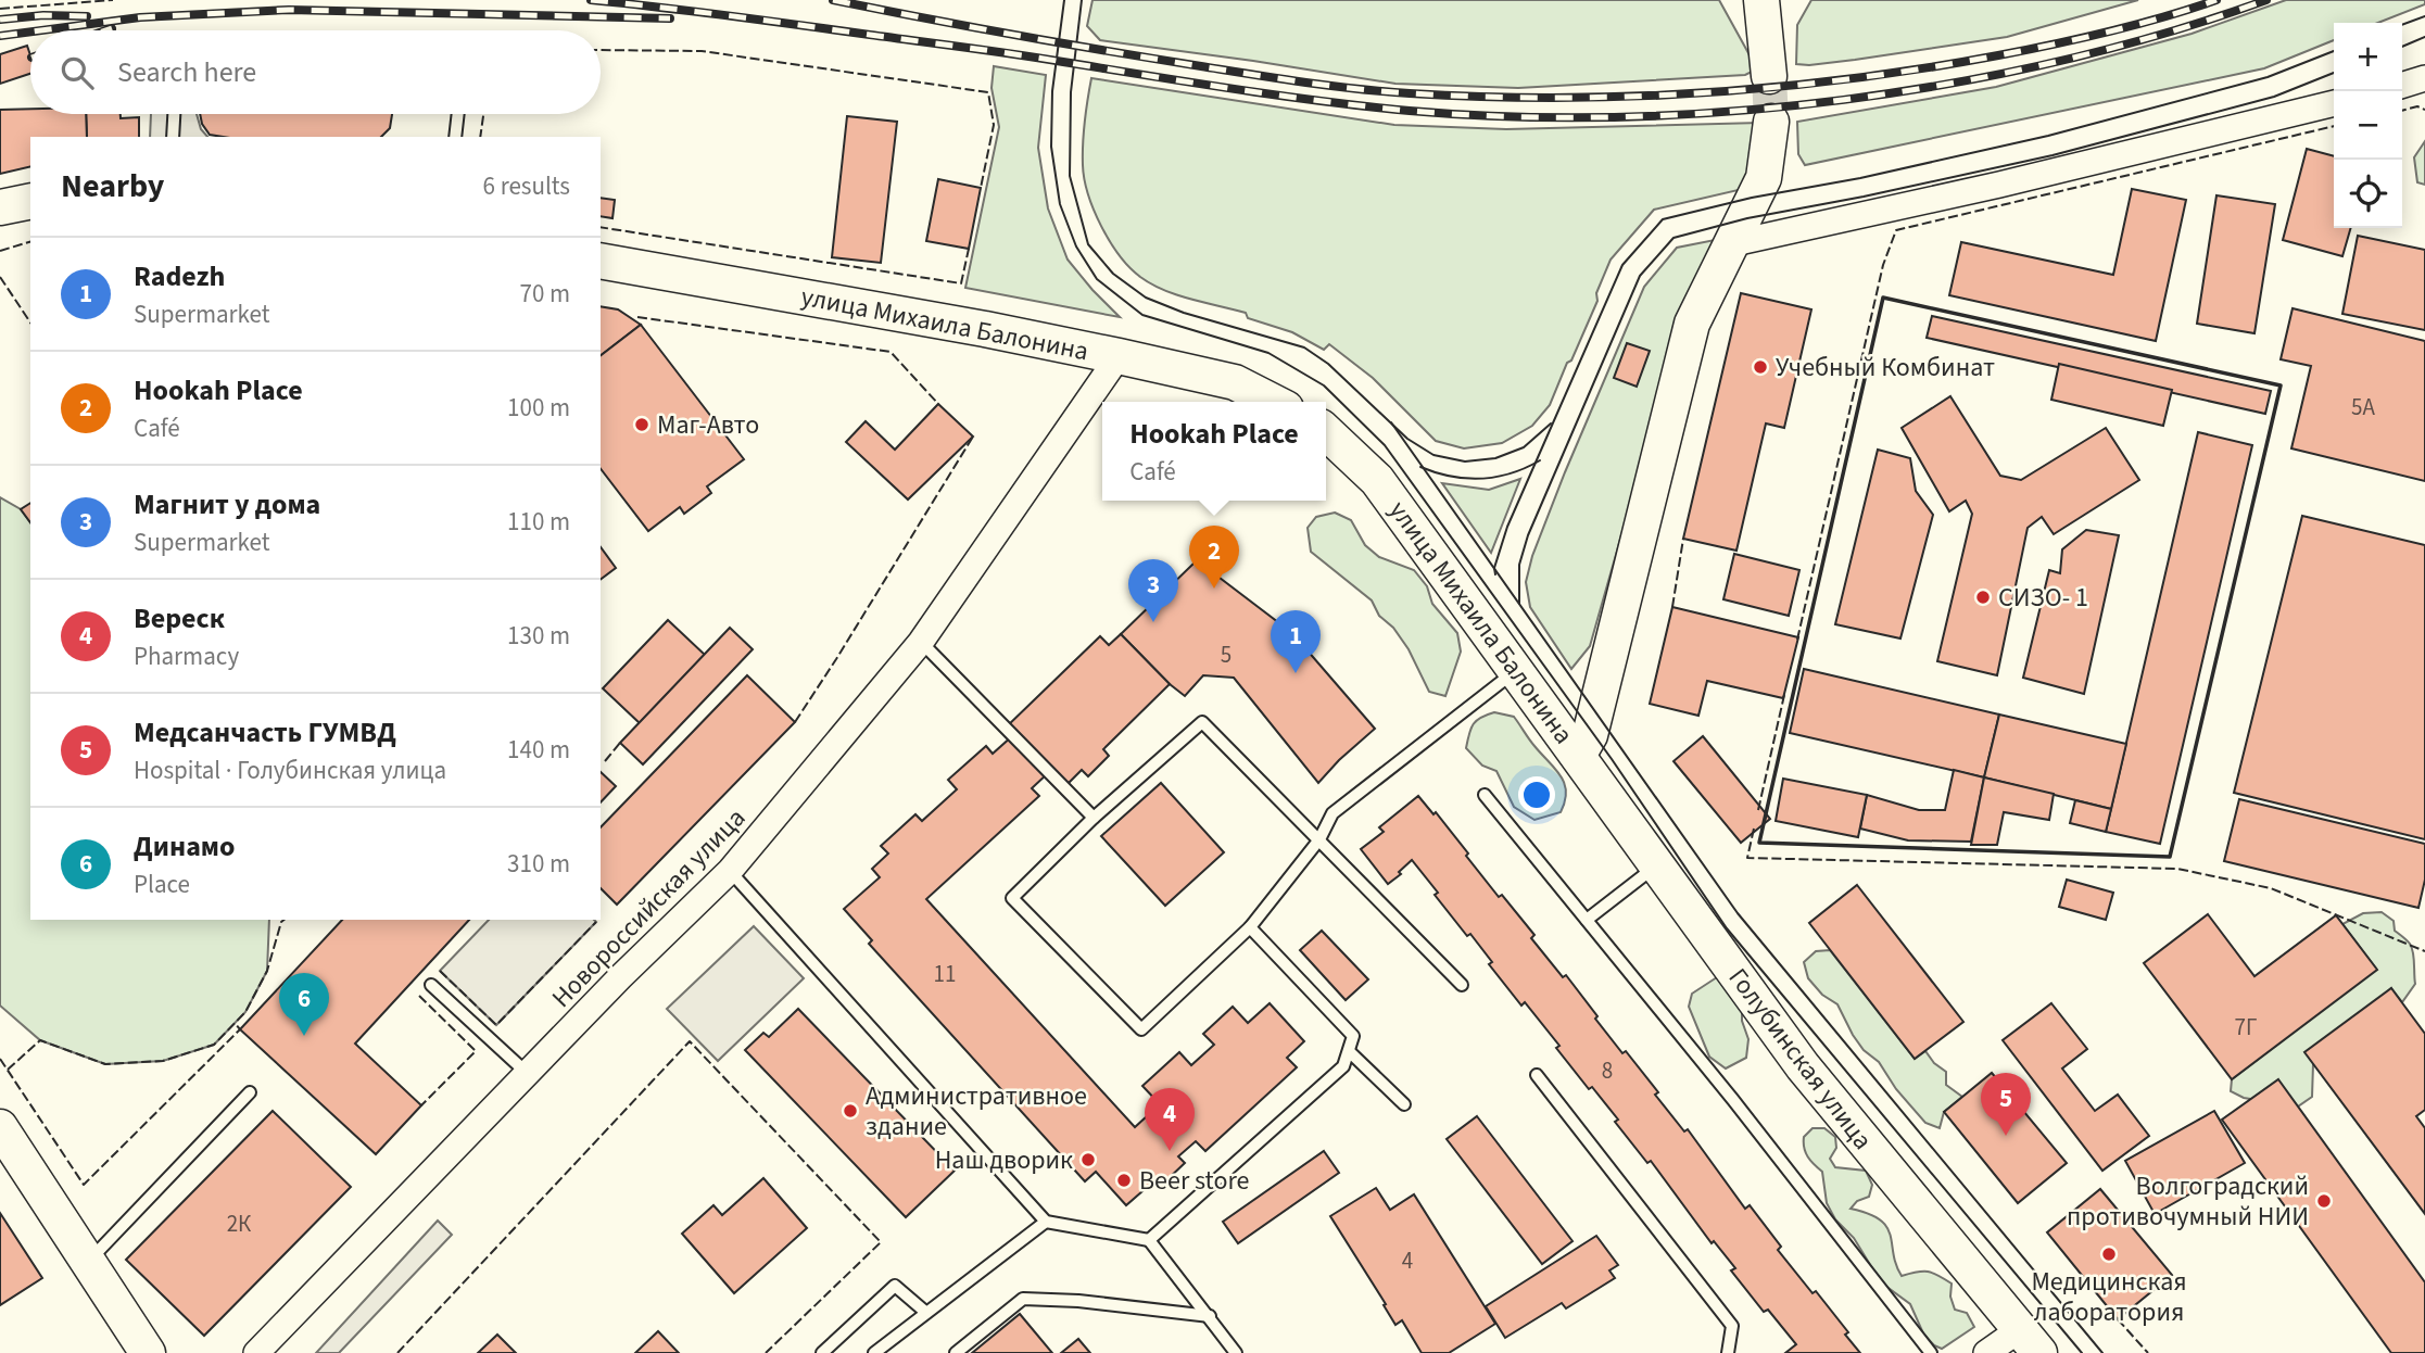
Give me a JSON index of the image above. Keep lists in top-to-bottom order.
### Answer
{
  "streets": {
    "main road": ["улица Михаила Балонина", "Голубинская улица"],
    "street": ["Новороссийская улица"]
  },
  "crossings": [
    ["улица Михаила Балонина", "Новороссийская улица"],
    ["улица Михаила Балонина", "Голубинская улица"]
  ],
  "places": [
    "Учебный Комбинат",
    "Маг-Авто",
    "СИЗО- 1",
    "Административное здание",
    "Наш дворик",
    "Beer store",
    "Волгоградский противочумный НИИ",
    "Медицинская лаборатория"
  ],
  "house_numbers": [
    "5А",
    "5",
    "11",
    "7Г",
    "8",
    "2К",
    "4"
  ],
  "page": {
    "map_buttons": ["+", "−"],
    "search": "Search here",
    "heading": ["Nearby", "6 results"],
    "list": [
      {
        "mark": "1",
        "name": "Radezh",
        "note": "Supermarket",
        "value": "70 m"
      },
      {
        "mark": "2",
        "name": "Hookah Place",
        "note": "Café",
        "value": "100 m"
      },
      {
        "mark": "3",
        "name": "Магнит у дома",
        "note": "Supermarket",
        "value": "110 m"
      },
      {
        "mark": "4",
        "name": "Вереск",
        "note": "Pharmacy",
        "value": "130 m"
      },
      {
        "mark": "5",
        "name": "Медсанчасть ГУМВД",
        "note": "Hospital · Голубинская улица",
        "value": "140 m"
      },
      {
        "mark": "6",
        "name": "Динамо",
        "note": "Place",
        "value": "310 m"
      }
    ],
    "popup": ["Hookah Place", "Café"],
    "pins": [
      "2",
      "3",
      "1",
      "6",
      "5",
      "4"
    ]
  }
}
